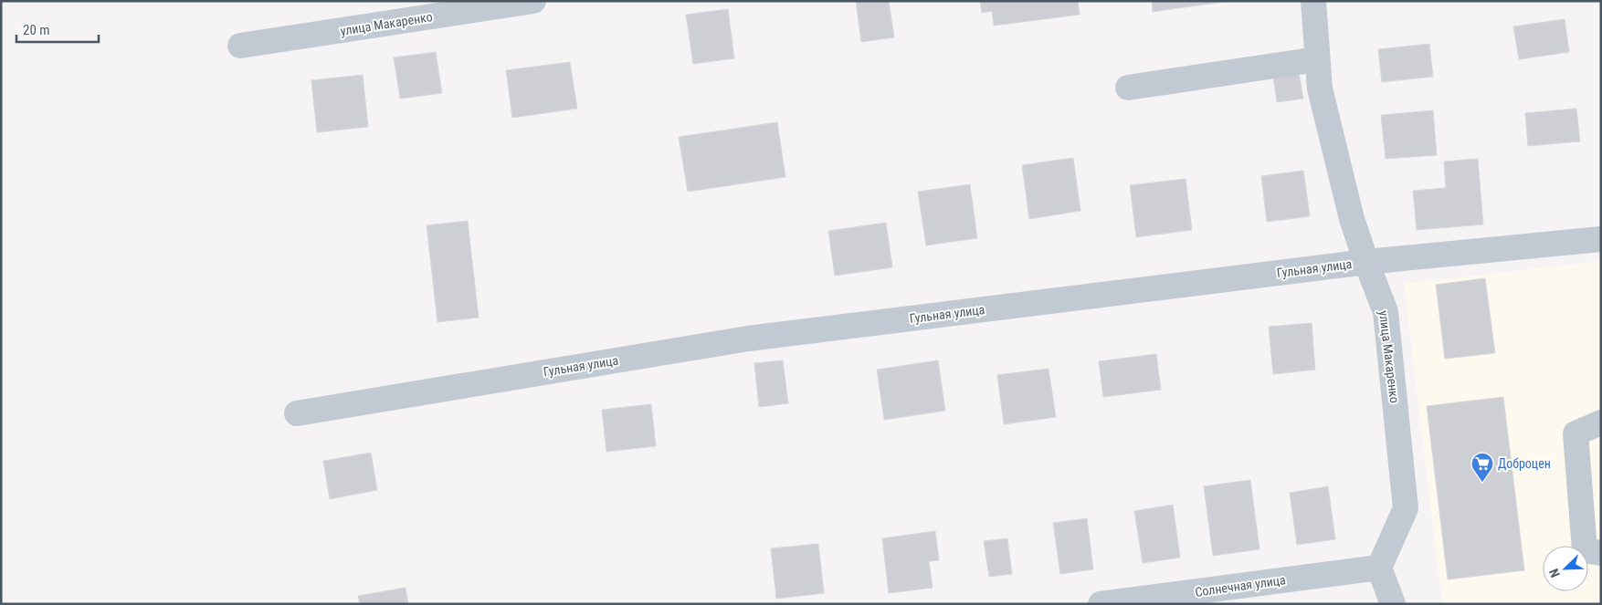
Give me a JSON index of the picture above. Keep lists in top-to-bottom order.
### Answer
{
  "streets": {
    "street": ["улица Макаренко", "Гульная улица", "Солнечная улица"]
  },
  "crossings": [
    ["улица Макаренко", "Гульная улица"],
    ["улица Макаренко", "Солнечная улица"]
  ],
  "places": {
    "supermarket": ["Доброцен"]
  },
  "scale_bar": "20 m",
  "north": "bottom left"
}
